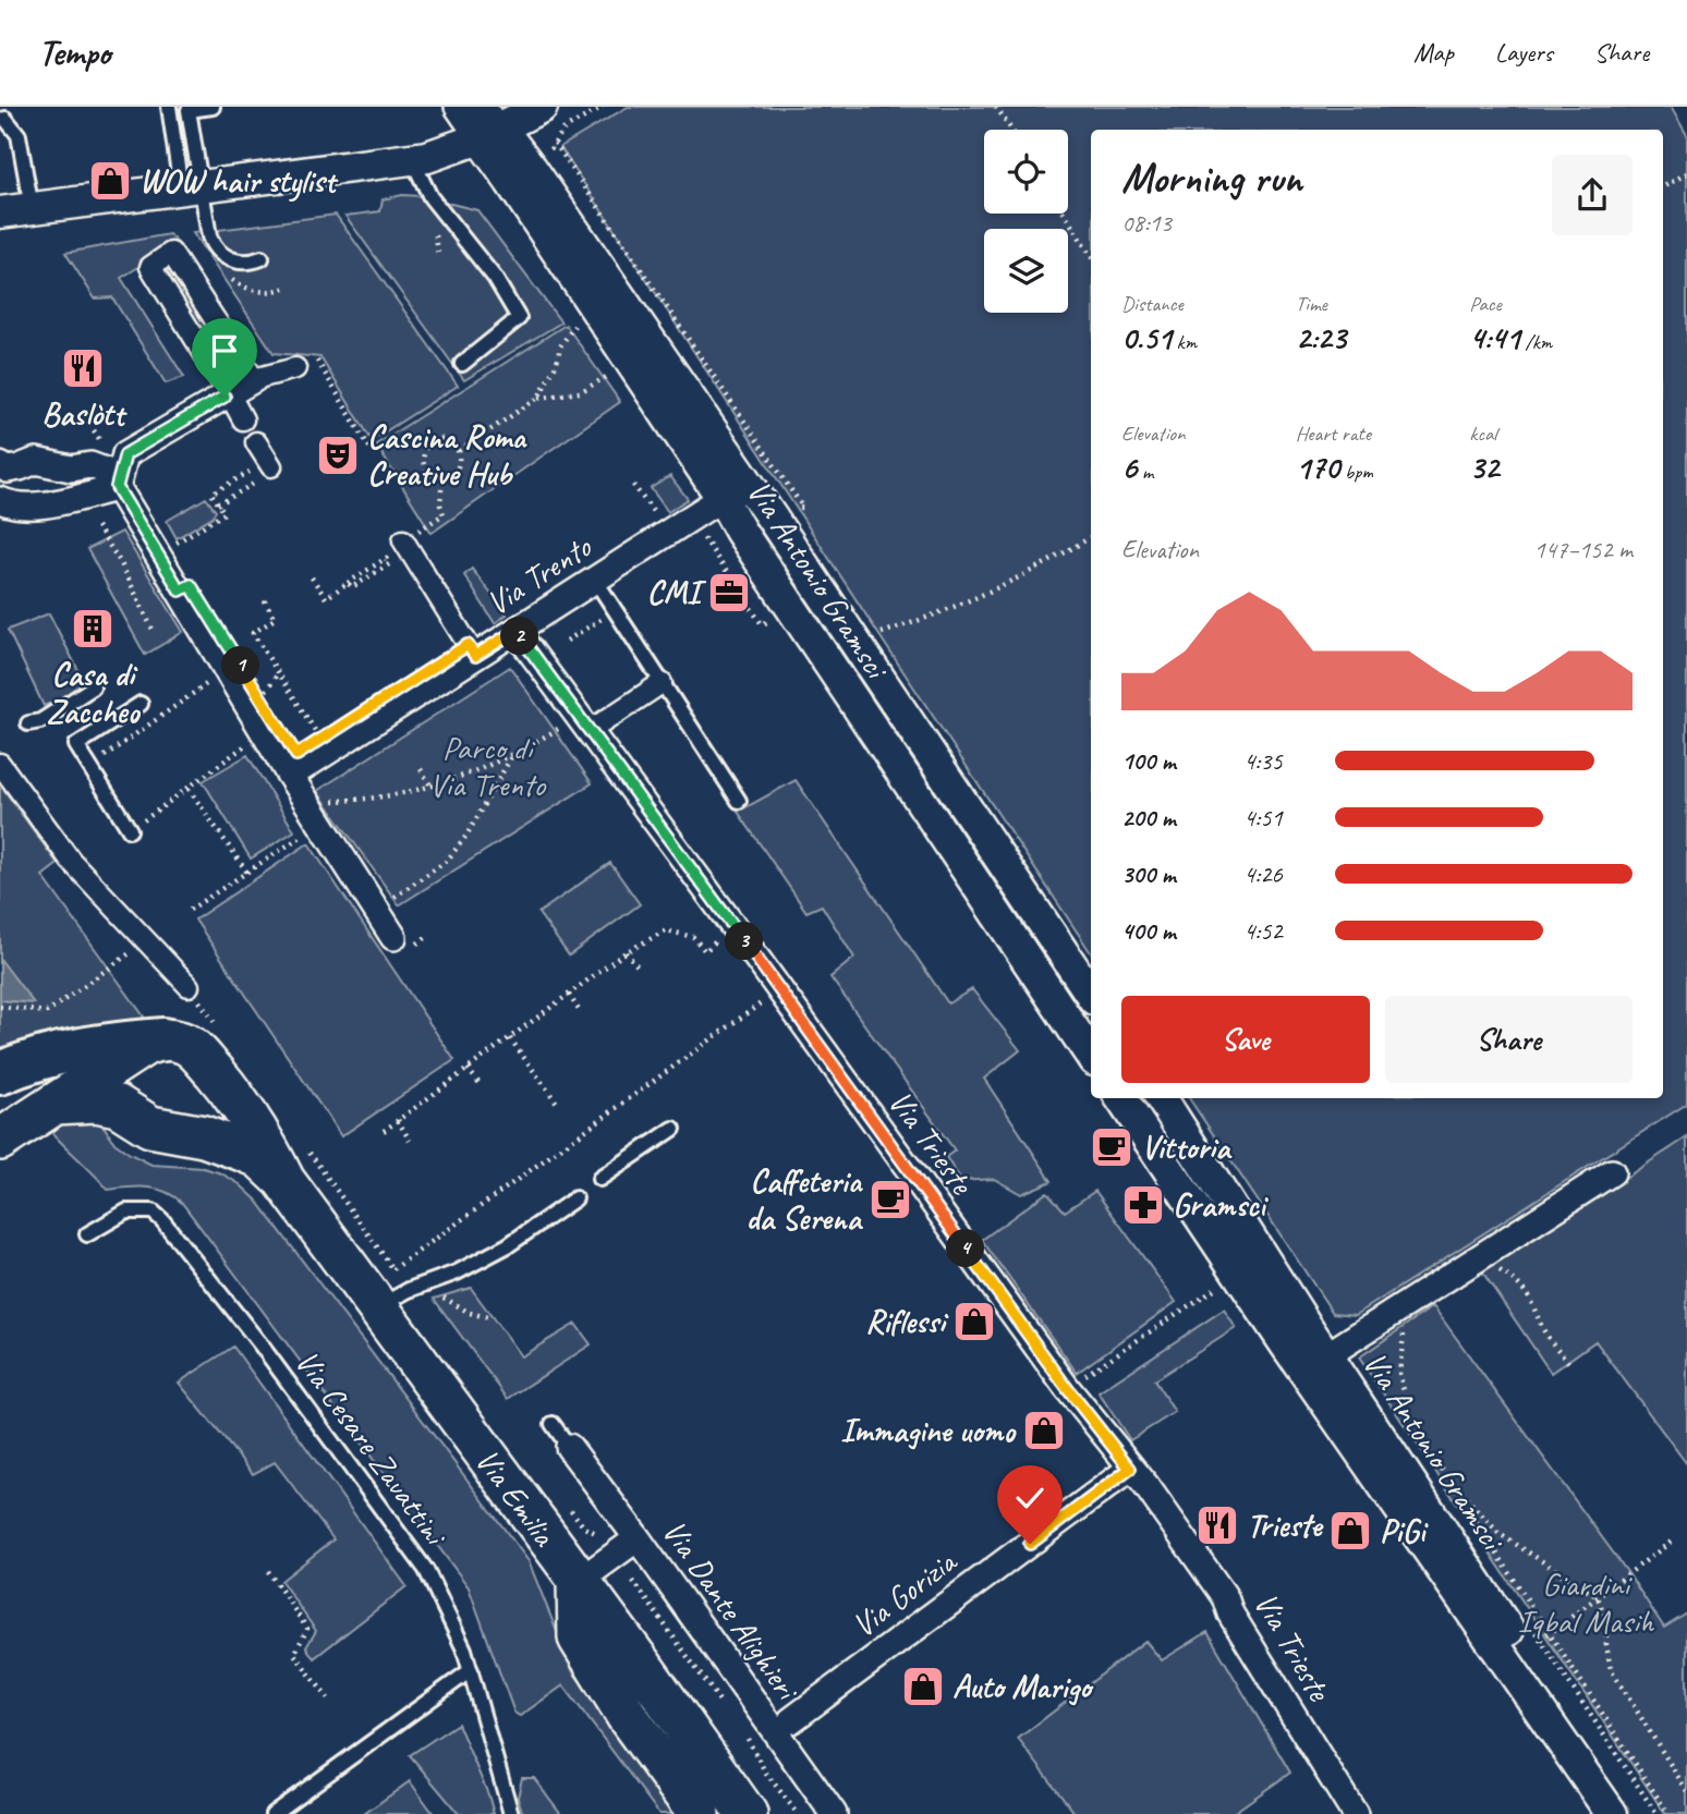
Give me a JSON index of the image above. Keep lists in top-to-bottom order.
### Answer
{
  "streets": {
    "main road": ["Via Emilia"],
    "street": [
      "Via Trento",
      "Via Antonio Gramsci",
      "Via Trieste",
      "Via Gorizia",
      "Via Dante Alighieri"
    ],
    "lane": ["Via Cesare Zavattini"]
  },
  "crossings": [
    ["Via Trento", "Via Antonio Gramsci"],
    ["Via Trento", "Via Trieste"],
    ["Via Trieste", "Via Gorizia"]
  ],
  "parks": ["Parco di Via Trento", "Giardini Iqbal Masih"],
  "places": {
    "shop": [
      "WOW hair stylist",
      "Riflessi",
      "Immagine uomo",
      "PiGi",
      "Auto Marigo"
    ],
    "restaurant": ["Baslòtt", "Trieste"],
    "theatre": ["Cascina Roma Creative Hub"],
    "office": ["CMI"],
    "building": ["Casa di Zaccheo"],
    "cafe": ["Vittoria", "Caffeteria da Serena"],
    "pharmacy": ["Gramsci"]
  },
  "page": {
    "header": "Tempo",
    "nav": ["Map", "Layers", "Share"],
    "heading": ["Morning run", "08:13"],
    "stats": [
      ["Distance", "0.51 km"],
      ["Time", "2:23"],
      ["Pace", "4:41 /km"],
      ["Elevation", "6 m"],
      ["Heart rate", "170 bpm"],
      ["kcal", "32"]
    ],
    "chart": ["Elevation", "147–152 m"],
    "pins": [
      "2",
      "1",
      "3",
      "4"
    ],
    "list": [
      {
        "name": "100 m",
        "note": "4:35"
      },
      {
        "name": "200 m",
        "note": "4:51"
      },
      {
        "name": "300 m",
        "note": "4:26"
      },
      {
        "name": "400 m",
        "note": "4:52"
      }
    ],
    "buttons": ["Save", "Share"]
  }
}
